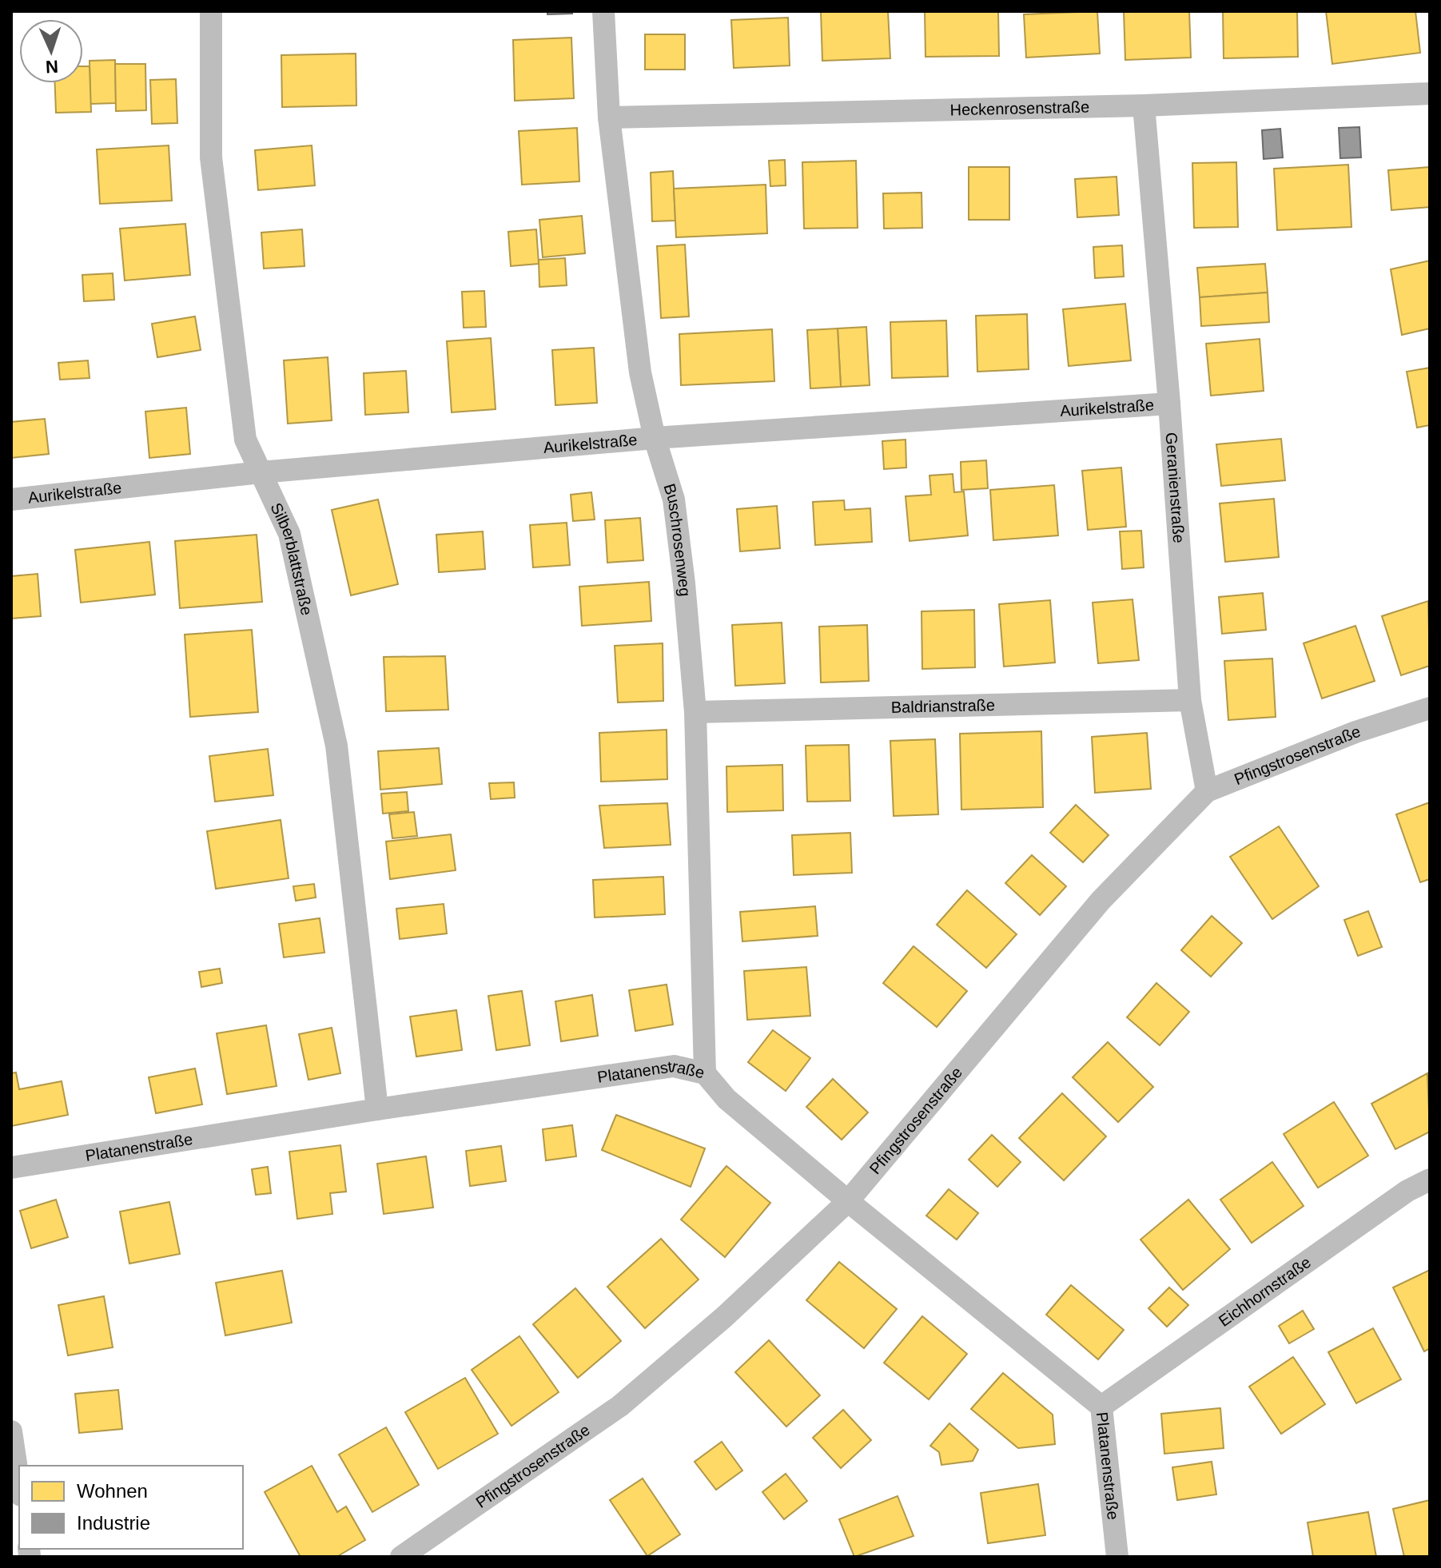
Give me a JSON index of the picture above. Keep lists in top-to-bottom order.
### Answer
{
  "streets": {
    "street": [
      "Heckenrosenstraße",
      "Aurikelstraße",
      "Geranienstraße",
      "Buschrosenweg",
      "Silberblattstraße",
      "Baldrianstraße",
      "Pfingstrosenstraße",
      "Platanenstraße",
      "Eichhornstraße"
    ]
  },
  "crossings": [
    ["Heckenrosenstraße", "Geranienstraße"],
    ["Heckenrosenstraße", "Buschrosenweg"],
    ["Aurikelstraße", "Geranienstraße"],
    ["Aurikelstraße", "Buschrosenweg"],
    ["Aurikelstraße", "Silberblattstraße"],
    ["Geranienstraße", "Baldrianstraße"],
    ["Geranienstraße", "Pfingstrosenstraße"],
    ["Buschrosenweg", "Baldrianstraße"],
    ["Buschrosenweg", "Platanenstraße"],
    ["Silberblattstraße", "Platanenstraße"],
    ["Pfingstrosenstraße", "Platanenstraße"],
    ["Platanenstraße", "Eichhornstraße"]
  ],
  "legend": ["Wohnen", "Industrie"],
  "north": "bottom"
}
